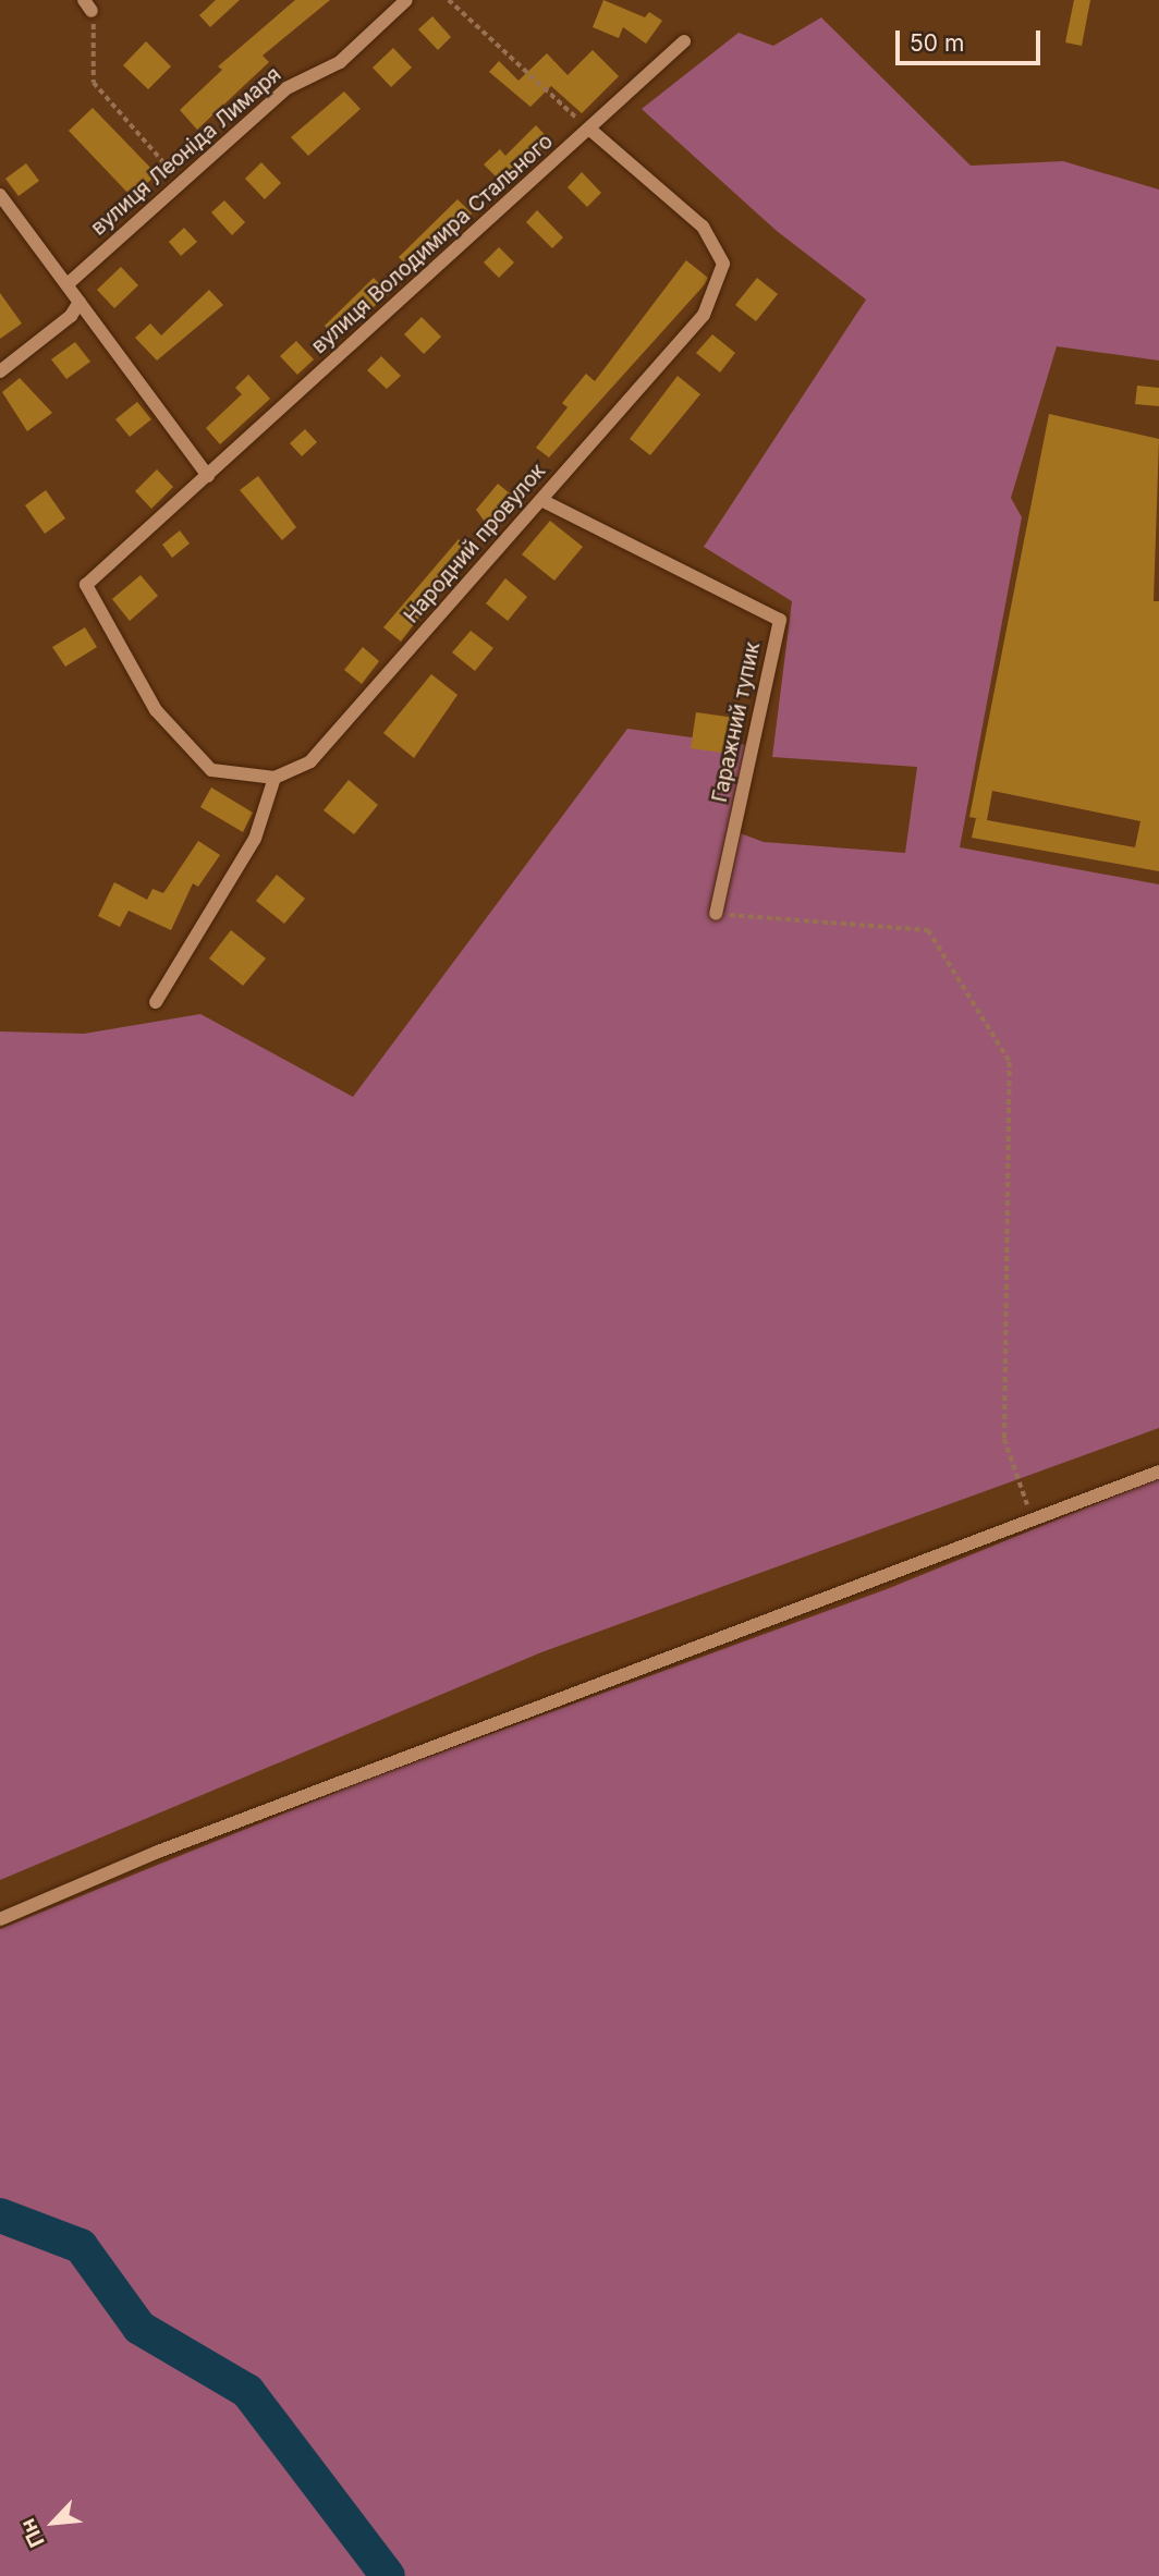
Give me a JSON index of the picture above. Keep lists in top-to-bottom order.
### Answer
{
  "streets": {
    "street": [
      "вулиця Леоніда Лимаря",
      "вулиця Володимира Стального",
      "Народний провулок",
      "Гаражний тупик"
    ]
  },
  "crossings": [
    ["вулиця Володимира Стального", "Народний провулок"],
    ["Народний провулок", "Гаражний тупик"]
  ],
  "scale_bar": "50 m",
  "north": "bottom left"
}
